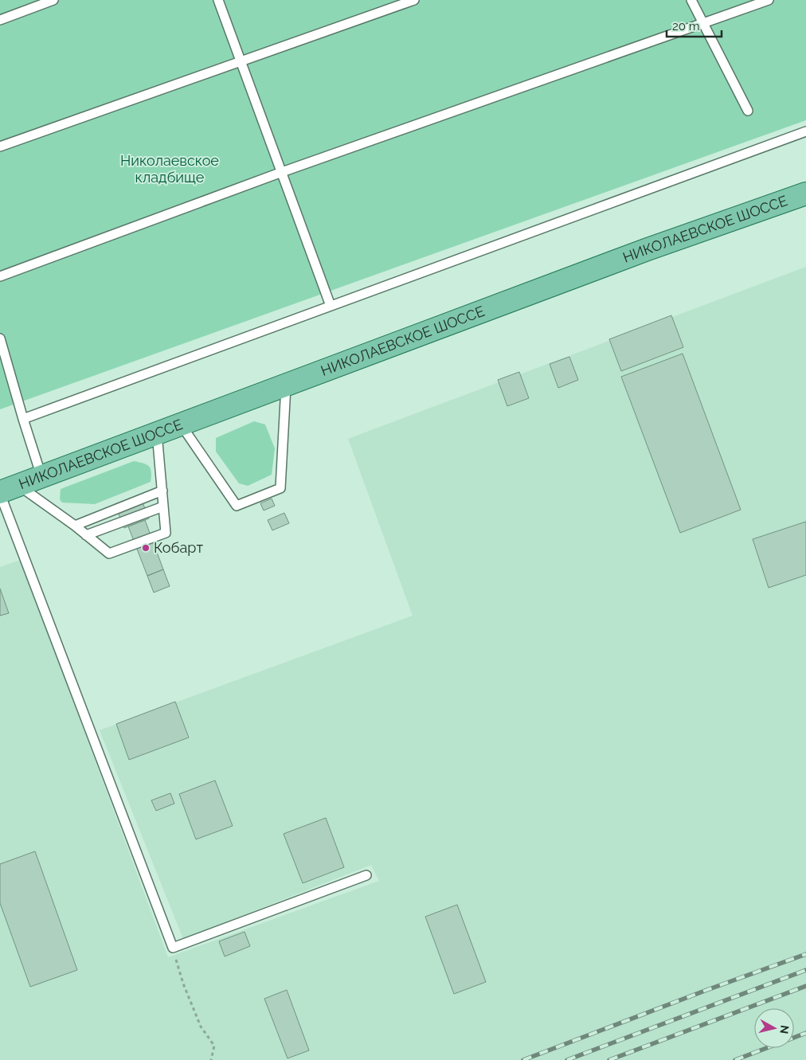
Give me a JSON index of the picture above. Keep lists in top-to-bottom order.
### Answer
{
  "streets": {
    "main road": ["НИКОЛАЕВСКОЕ ШОССЕ"]
  },
  "parks": ["Николаевское кладбище"],
  "places": ["Кобарт"],
  "scale_bar": "20 m",
  "north": "right"
}
